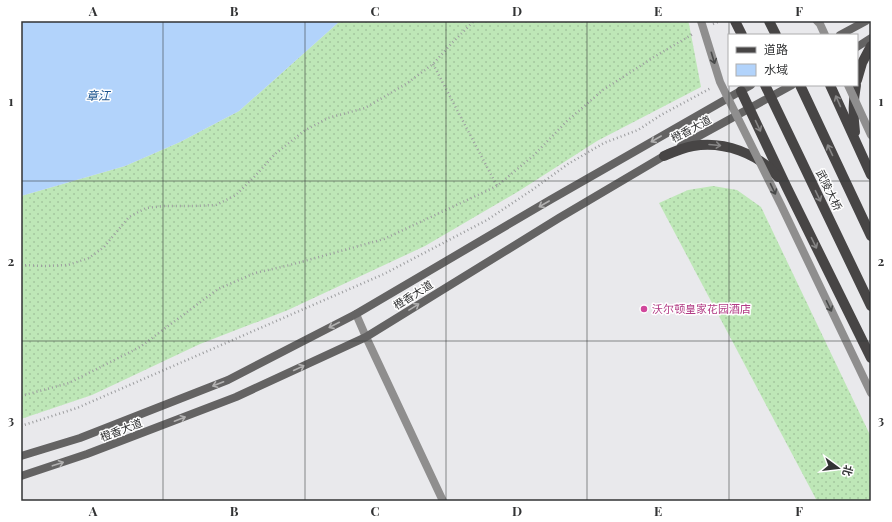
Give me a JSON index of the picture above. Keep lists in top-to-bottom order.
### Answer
{
  "streets": {
    "main road": ["橙香大道", "武陵大桥"]
  },
  "water": ["章江"],
  "places": ["沃尔顿皇家花园酒店"],
  "legend": ["道路", "水域"],
  "north": "right",
  "grid": {
    "columns": [
      "A",
      "B",
      "C",
      "D",
      "E",
      "F"
    ],
    "rows": ["1", "2", "3"]
  }
}
